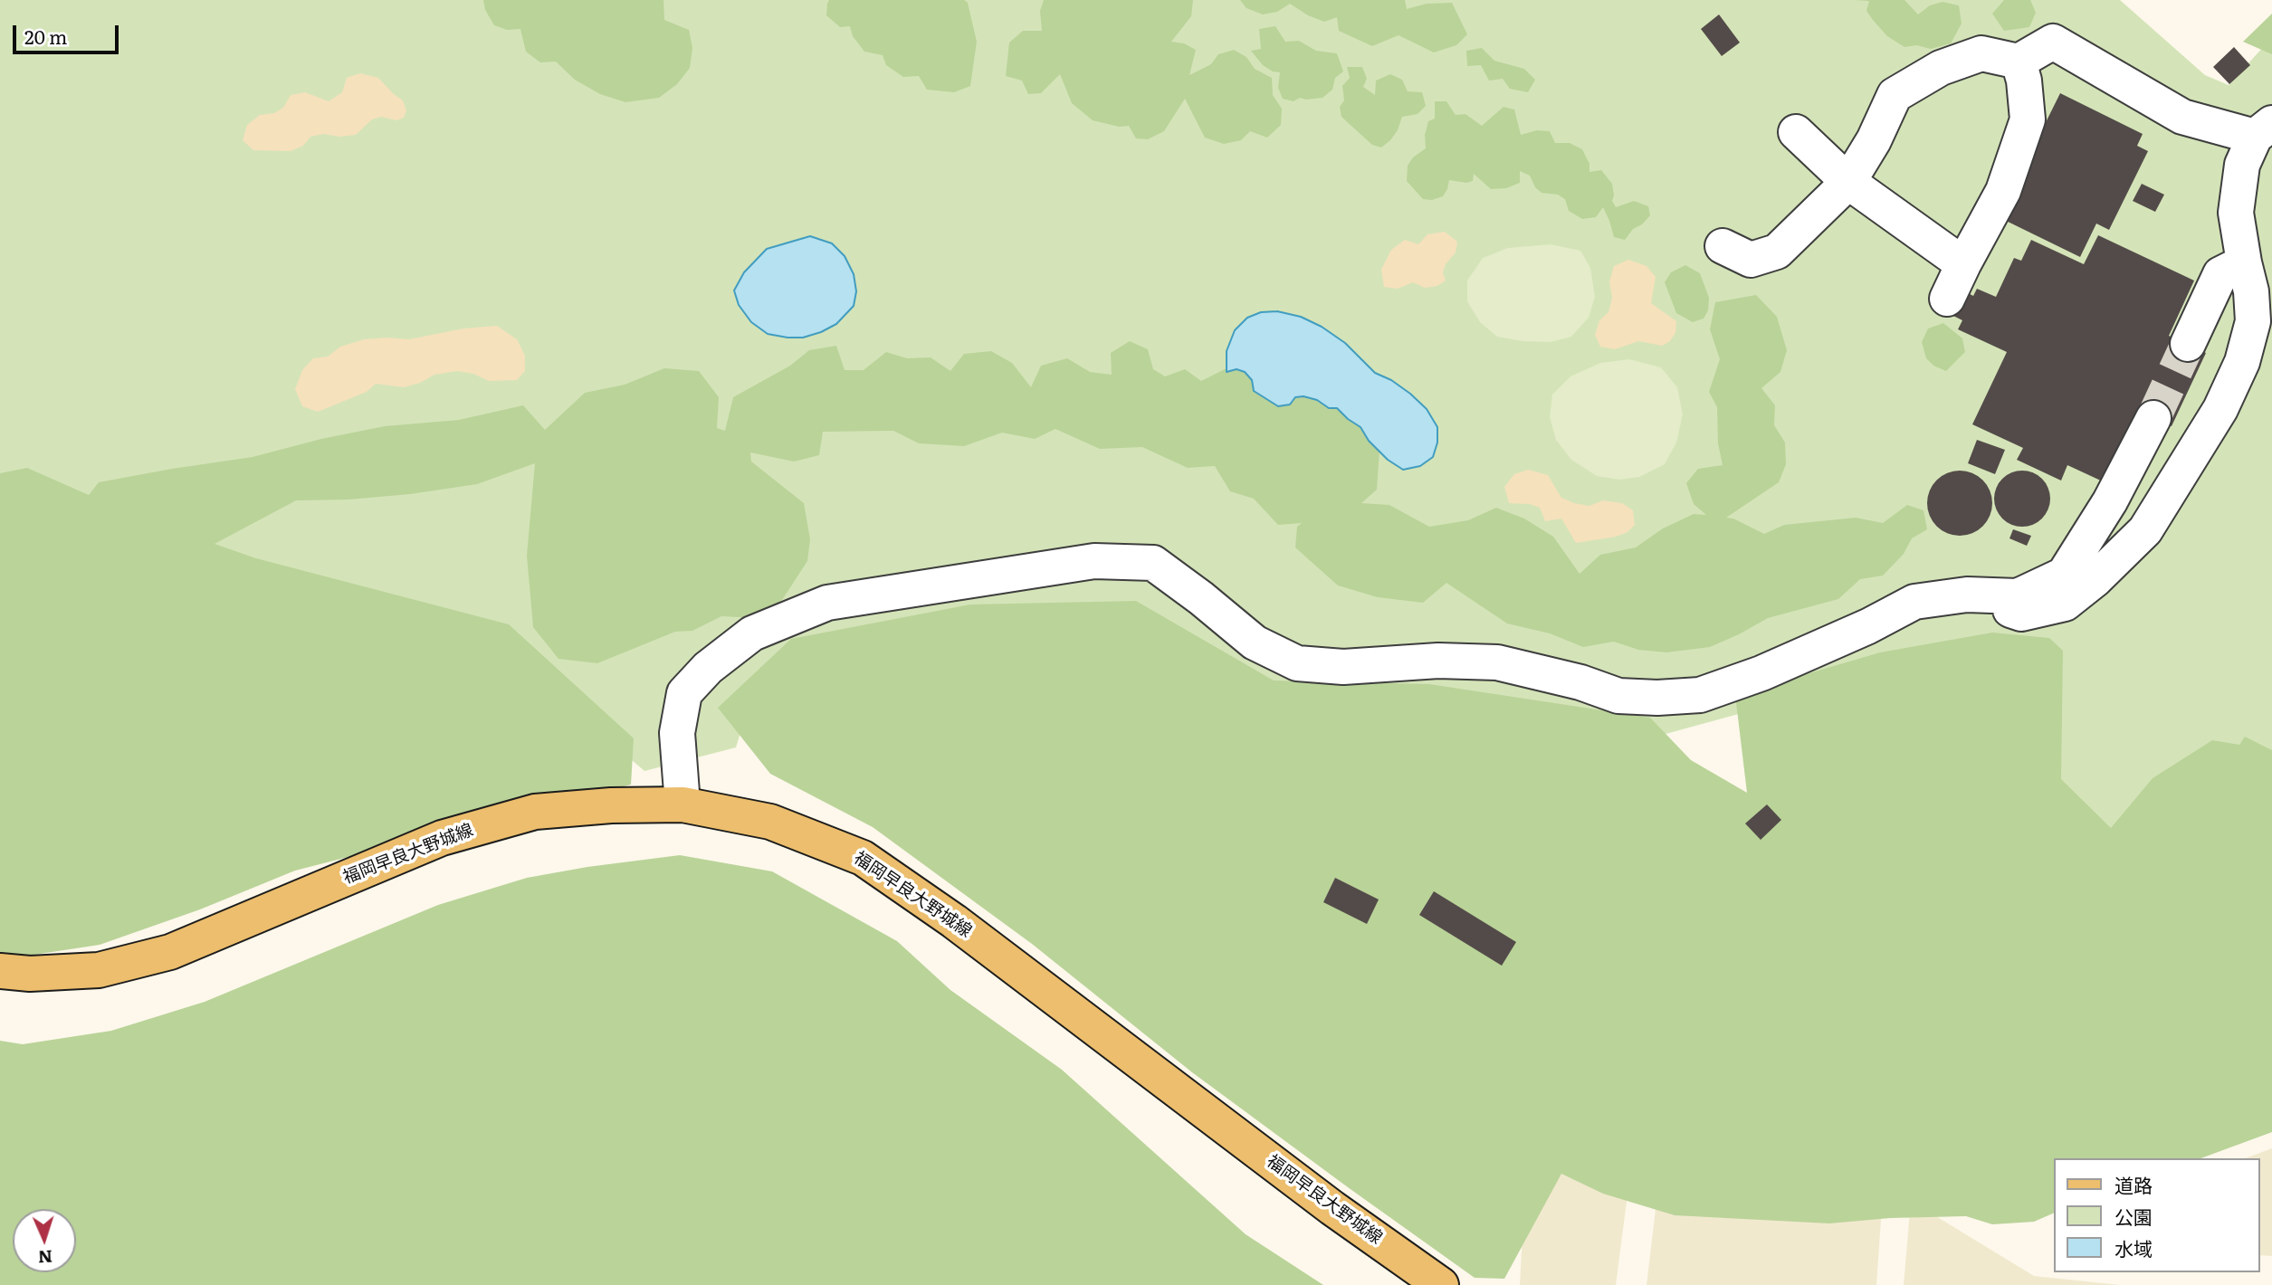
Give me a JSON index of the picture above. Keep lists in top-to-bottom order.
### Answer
{
  "streets": {
    "main road": ["福岡早良大野城線"]
  },
  "legend": ["道路", "公園", "水域"],
  "scale_bar": "20 m",
  "north": "bottom"
}
